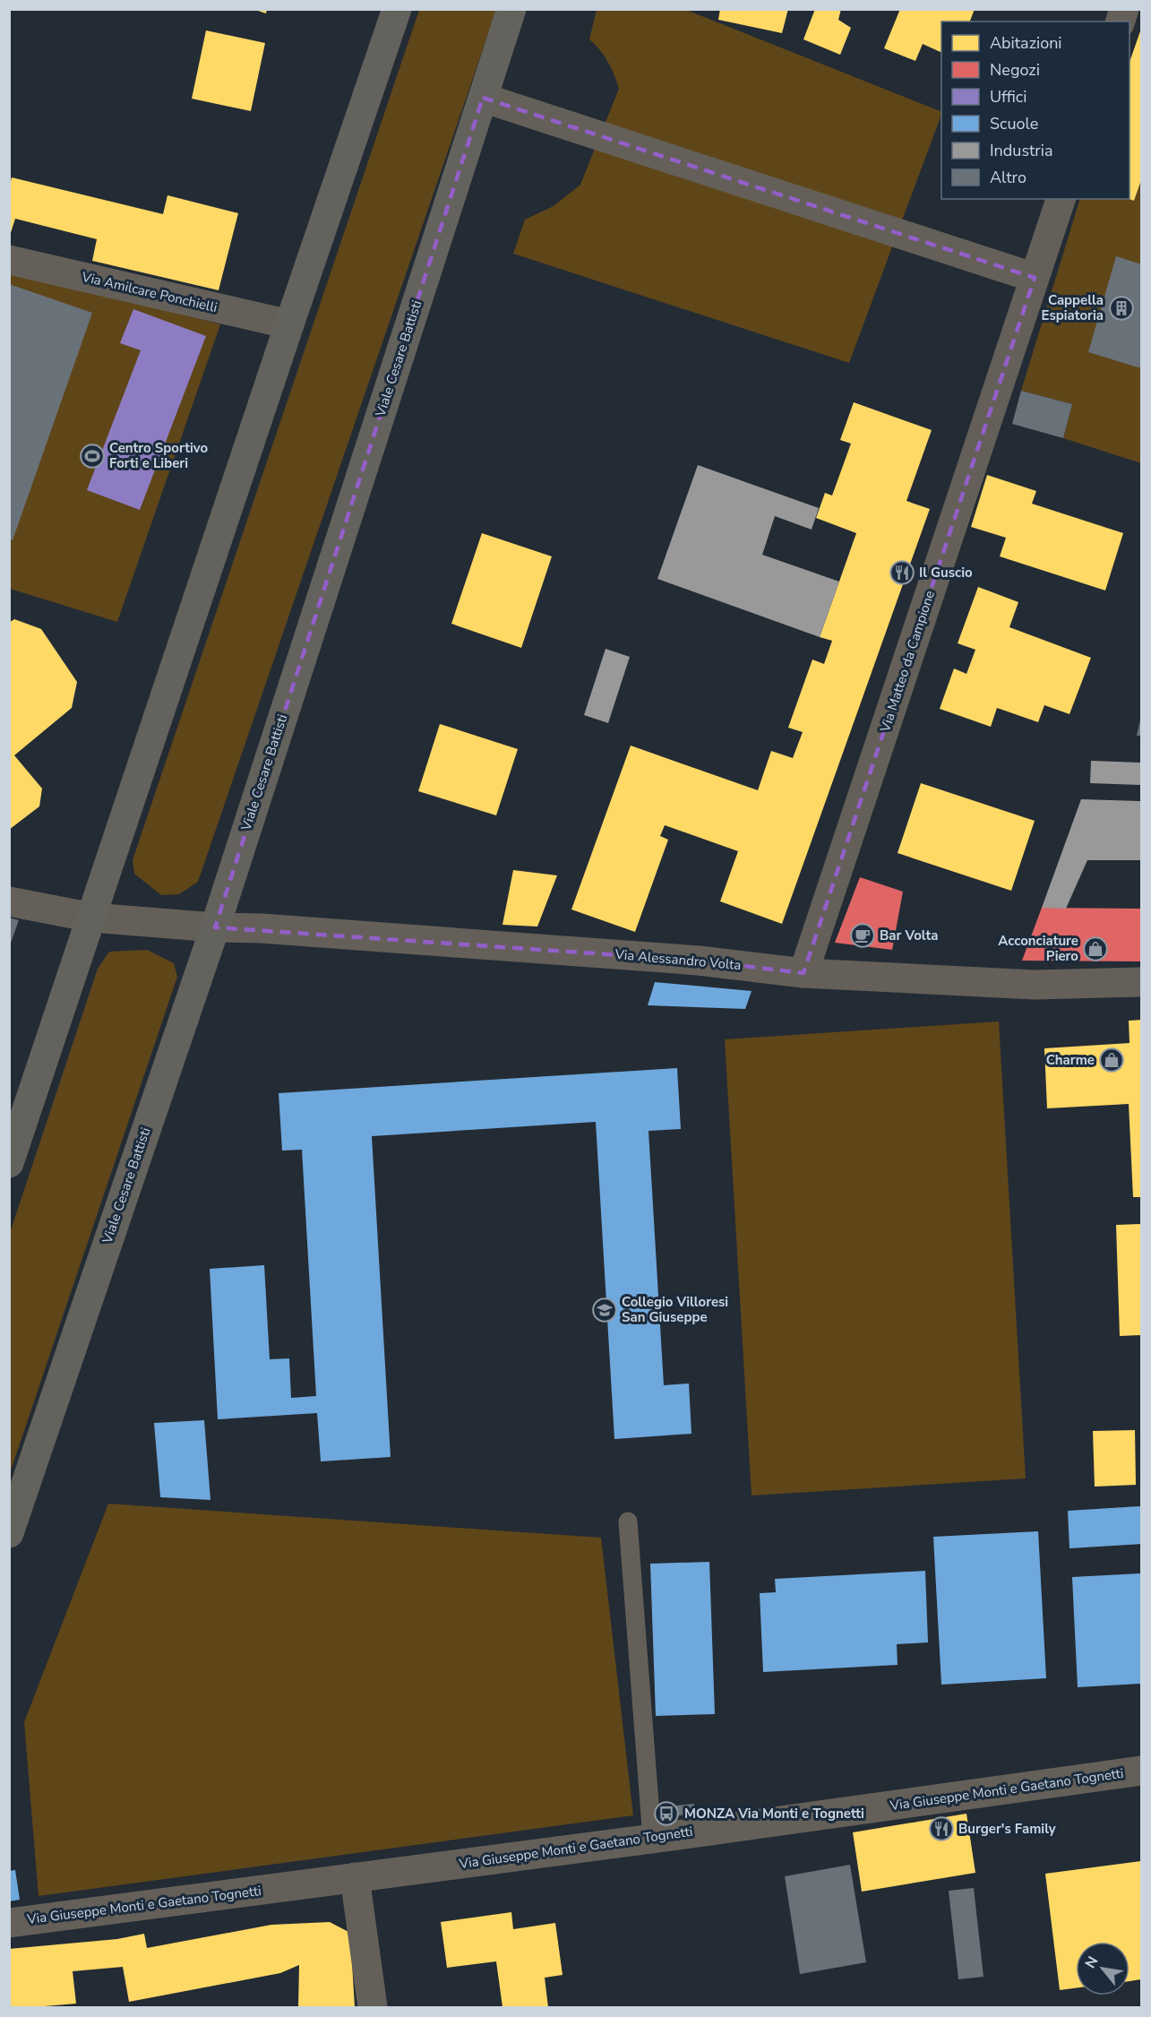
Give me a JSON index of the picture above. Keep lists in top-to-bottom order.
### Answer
{
  "streets": {
    "main road": ["Viale Cesare Battisti"],
    "street": [
      "Via Amilcare Ponchielli",
      "Via Matteo da Campione",
      "Via Alessandro Volta",
      "Via Giuseppe Monti e Gaetano Tognetti"
    ]
  },
  "crossings": [
    ["Viale Cesare Battisti", "Via Alessandro Volta"],
    ["Via Matteo da Campione", "Via Alessandro Volta"]
  ],
  "places": {
    "building": ["Cappella Espiatoria"],
    "sports": ["Centro Sportivo Forti e Liberi"],
    "restaurant": ["Il Guscio", "Burger's Family"],
    "cafe": ["Bar Volta"],
    "shop": ["Acconciature Piero", "Charme"],
    "school or university": ["Collegio Villoresi San Giuseppe"],
    "bus stop": ["MONZA Via Monti e Tognetti"]
  },
  "legend": [
    "Abitazioni",
    "Negozi",
    "Uffici",
    "Scuole",
    "Industria",
    "Altro"
  ],
  "north": "top left"
}
